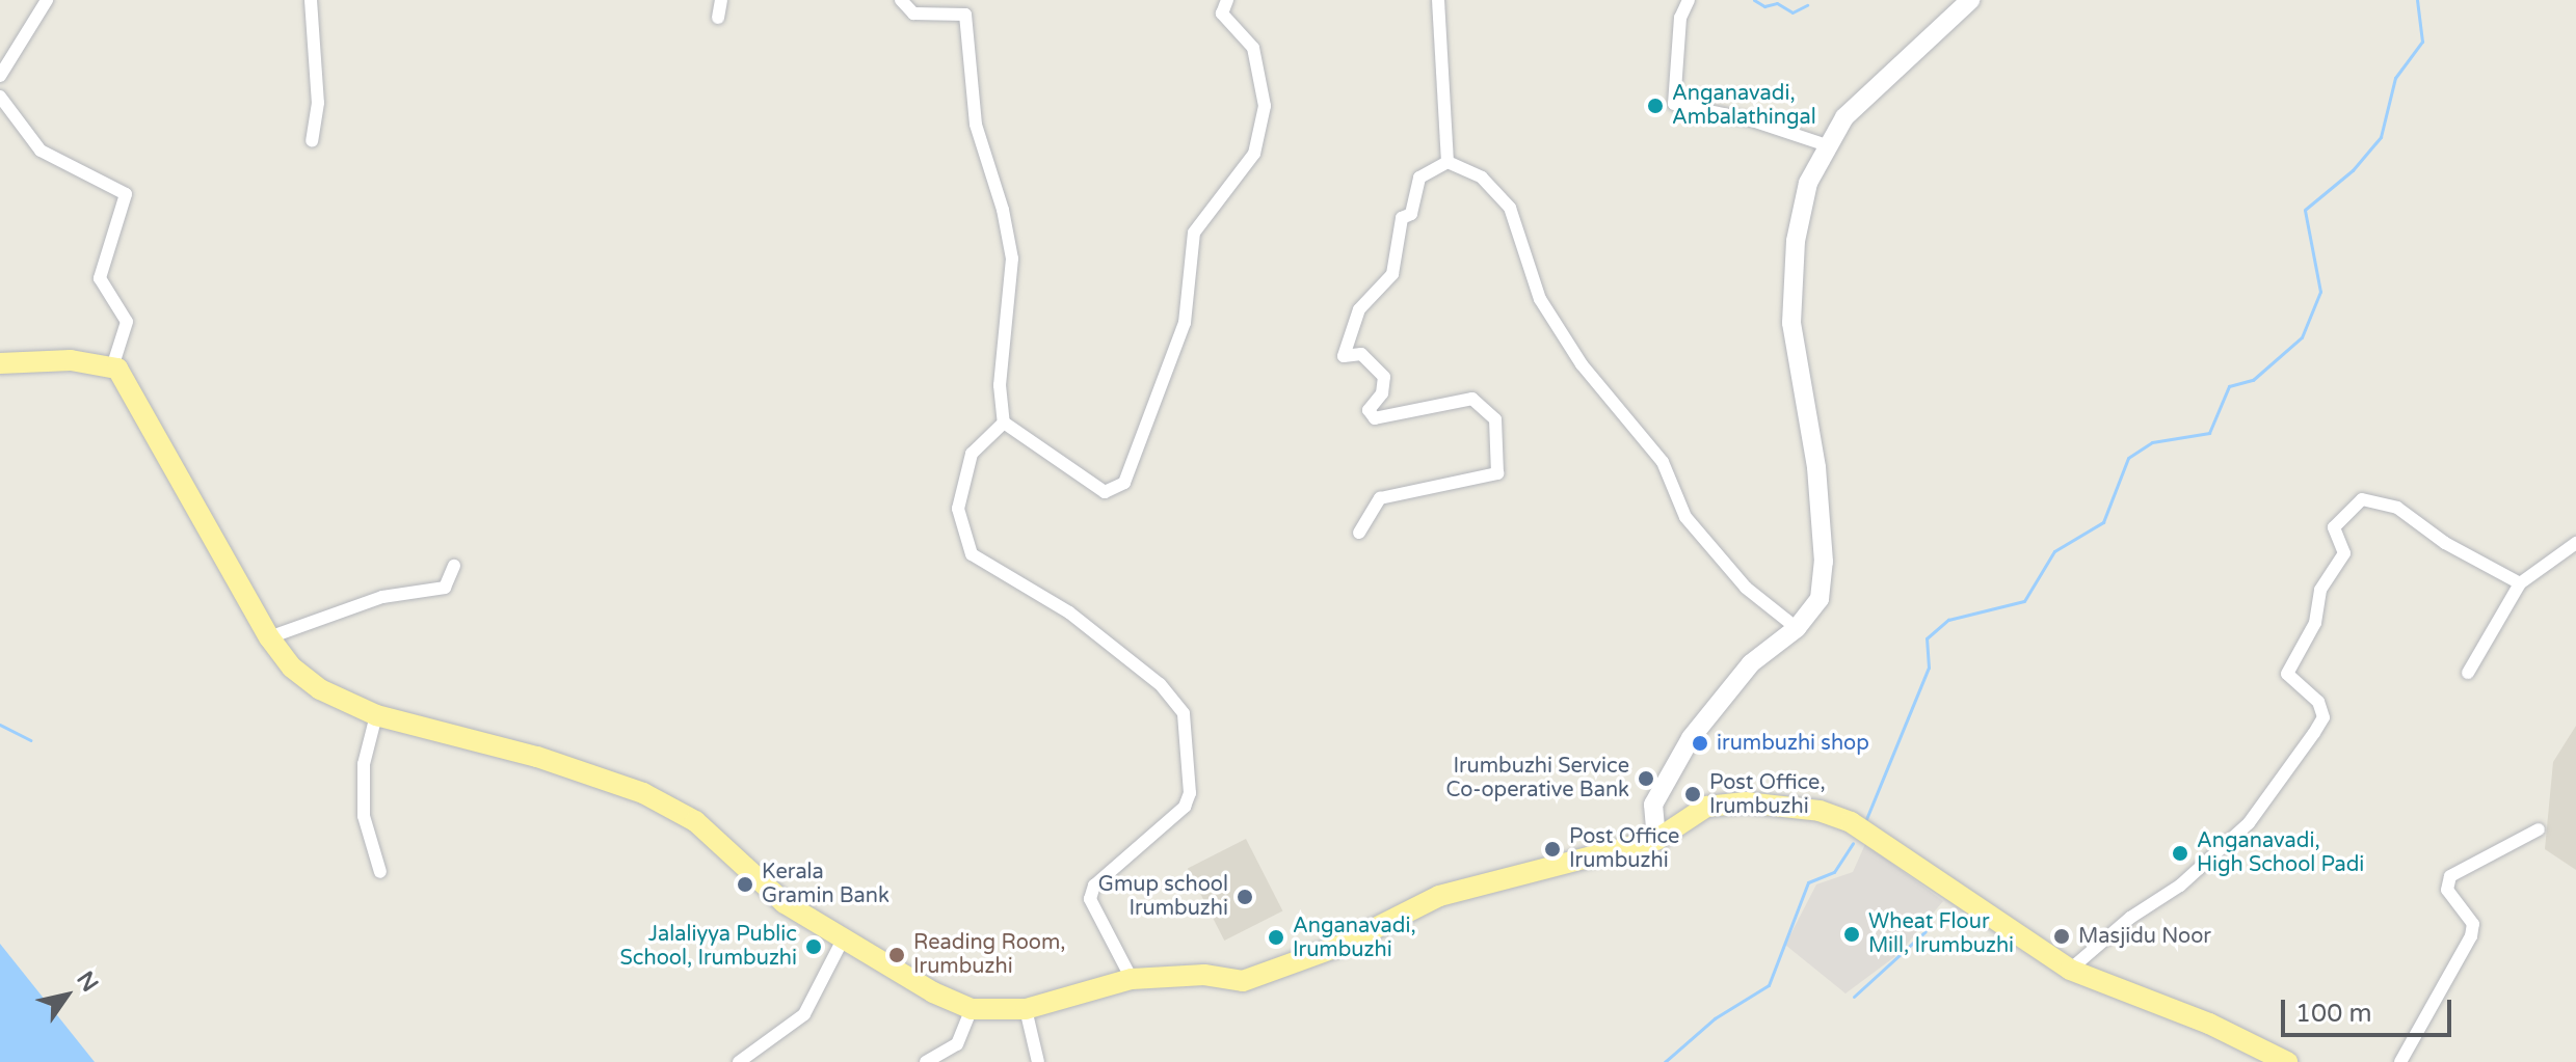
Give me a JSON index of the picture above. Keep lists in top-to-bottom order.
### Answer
{
  "places": [
    "Anganavadi, Ambalathingal",
    "irumbuzhi shop",
    "Irumbuzhi Service Co-operative Bank",
    "Post Office, Irumbuzhi",
    "Post Office Irumbuzhi",
    "Anganavadi, High School Padi",
    "Kerala Gramin Bank",
    "Gmup school Irumbuzhi",
    "Wheat Flour Mill, Irumbuzhi",
    "Masjidu Noor",
    "Anganavadi, Irumbuzhi",
    "Jalaliyya Public School, Irumbuzhi",
    "Reading Room, Irumbuzhi"
  ],
  "scale_bar": "100 m",
  "north": "top right"
}
